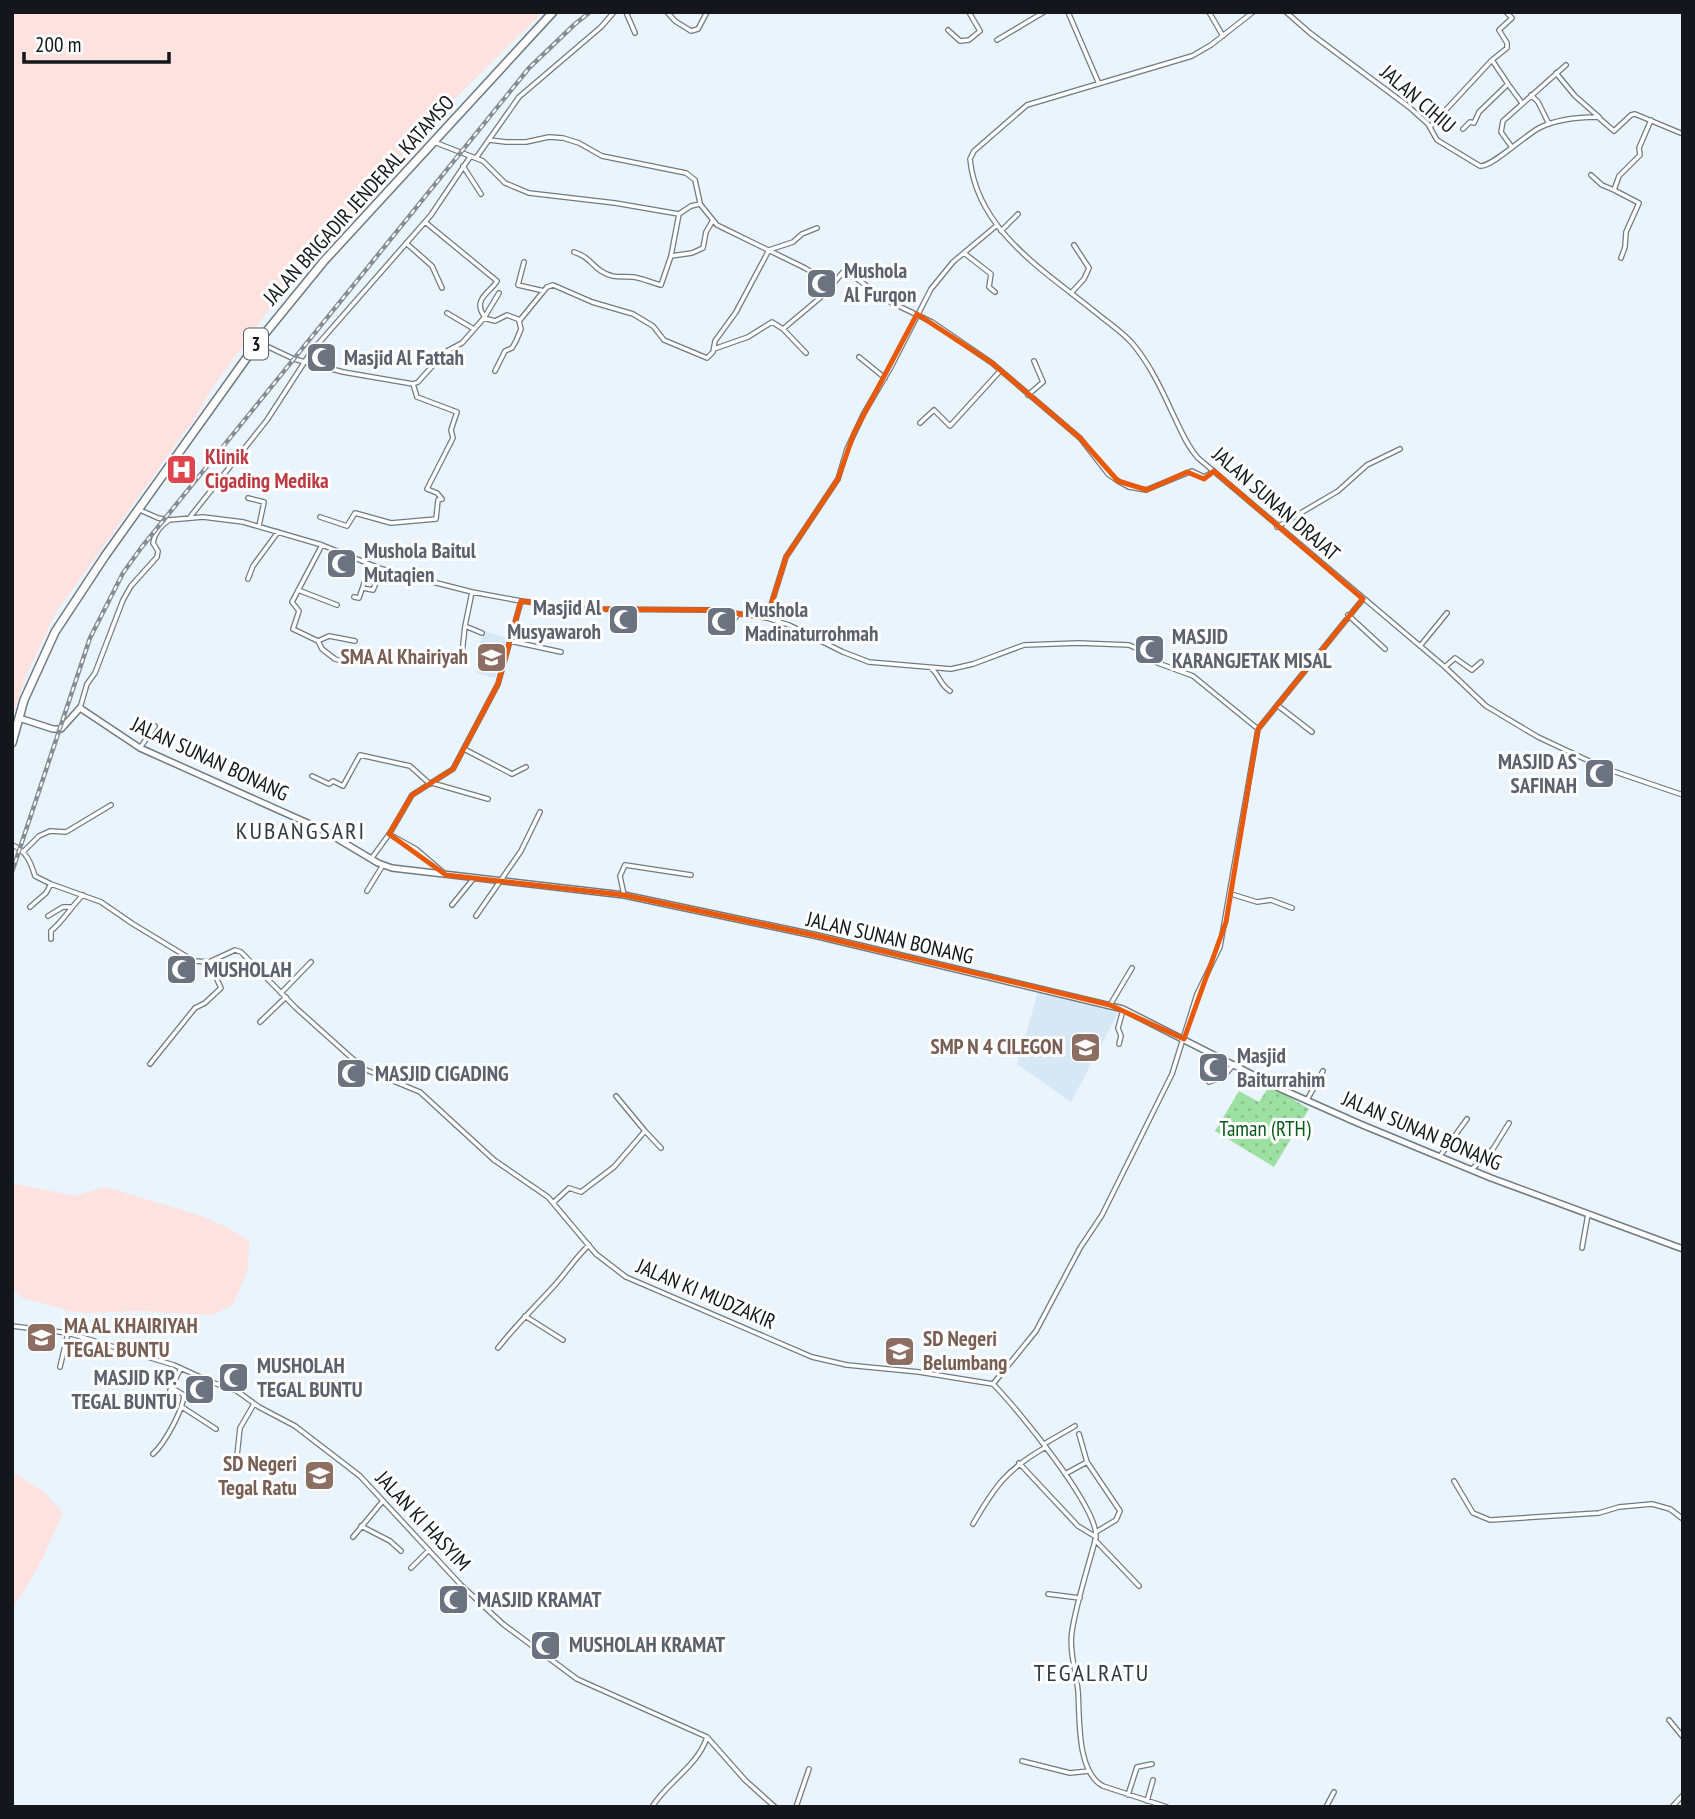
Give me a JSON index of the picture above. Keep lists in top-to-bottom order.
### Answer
{
  "streets": {
    "highway": ["JALAN BRIGADIR JENDERAL KATAMSO", "3"],
    "street": [
      "JALAN CIHIU",
      "JALAN SUNAN DRAJAT",
      "JALAN SUNAN BONANG",
      "JALAN KI MUDZAKIR",
      "JALAN KI HASYIM"
    ]
  },
  "districts": ["KUBANGSARI", "TEGALRATU"],
  "parks": ["Taman (RTH)"],
  "places": {
    "mosque": [
      "Mushola Al Furqon",
      "Masjid Al Fattah",
      "Mushola Baitul Mutaqien",
      "Masjid Al Musyawaroh",
      "Mushola Madinaturrohmah",
      "MASJID KARANGJETAK MISAL",
      "MASJID AS SAFINAH",
      "MUSHOLAH",
      "Masjid Baiturrahim",
      "MASJID CIGADING",
      "MUSHOLAH TEGAL BUNTU",
      "MASJID KP. TEGAL BUNTU",
      "MASJID KRAMAT",
      "MUSHOLAH KRAMAT"
    ],
    "hospital": ["Klinik Cigading Medika"],
    "school or university": [
      "SMA Al Khairiyah",
      "SMP N 4 CILEGON",
      "MA AL KHAIRIYAH TEGAL BUNTU",
      "SD Negeri Belumbang",
      "SD Negeri Tegal Ratu"
    ]
  },
  "scale_bar": "200 m"
}
